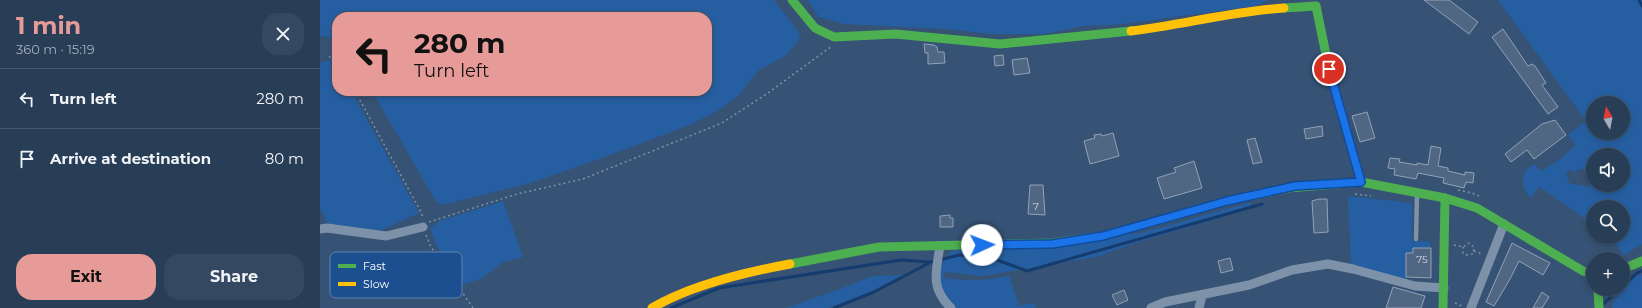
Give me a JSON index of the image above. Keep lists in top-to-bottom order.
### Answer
{
  "house_numbers": ["7", "75"],
  "legend": ["Fast", "Slow"],
  "north": "top",
  "page": {
    "heading": ["1 min", "360 m · 15:19"],
    "turn": ["280 m", "Turn left"],
    "list": [
      {
        "name": "Turn left",
        "value": "280 m"
      },
      {
        "name": "Arrive at destination",
        "value": "80 m"
      }
    ],
    "map_buttons": "+",
    "buttons": ["Exit", "Share"]
  }
}
